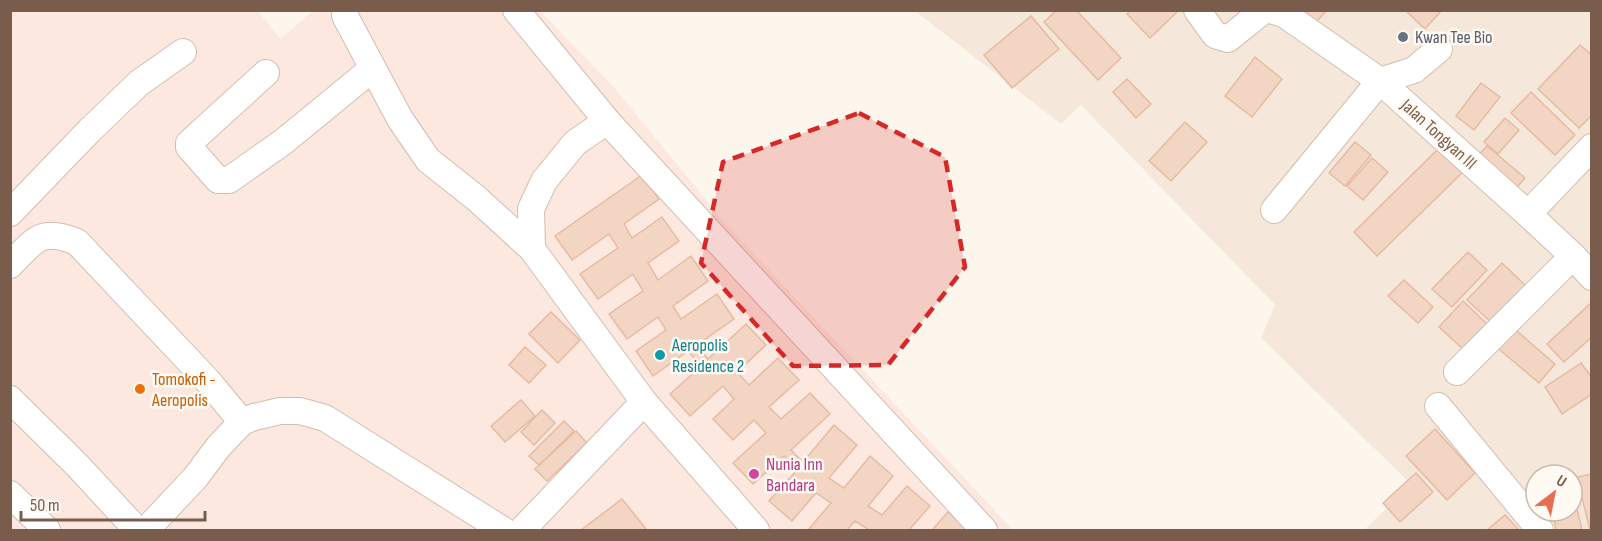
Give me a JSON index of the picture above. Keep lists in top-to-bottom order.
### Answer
{
  "streets": {
    "street": ["Jalan Tongyan III"]
  },
  "places": [
    "Kwan Tee Bio",
    "Aeropolis Residence 2",
    "Tomokofi - Aeropolis",
    "Nunia Inn Bandara"
  ],
  "scale_bar": "50 m",
  "north": "top right"
}
